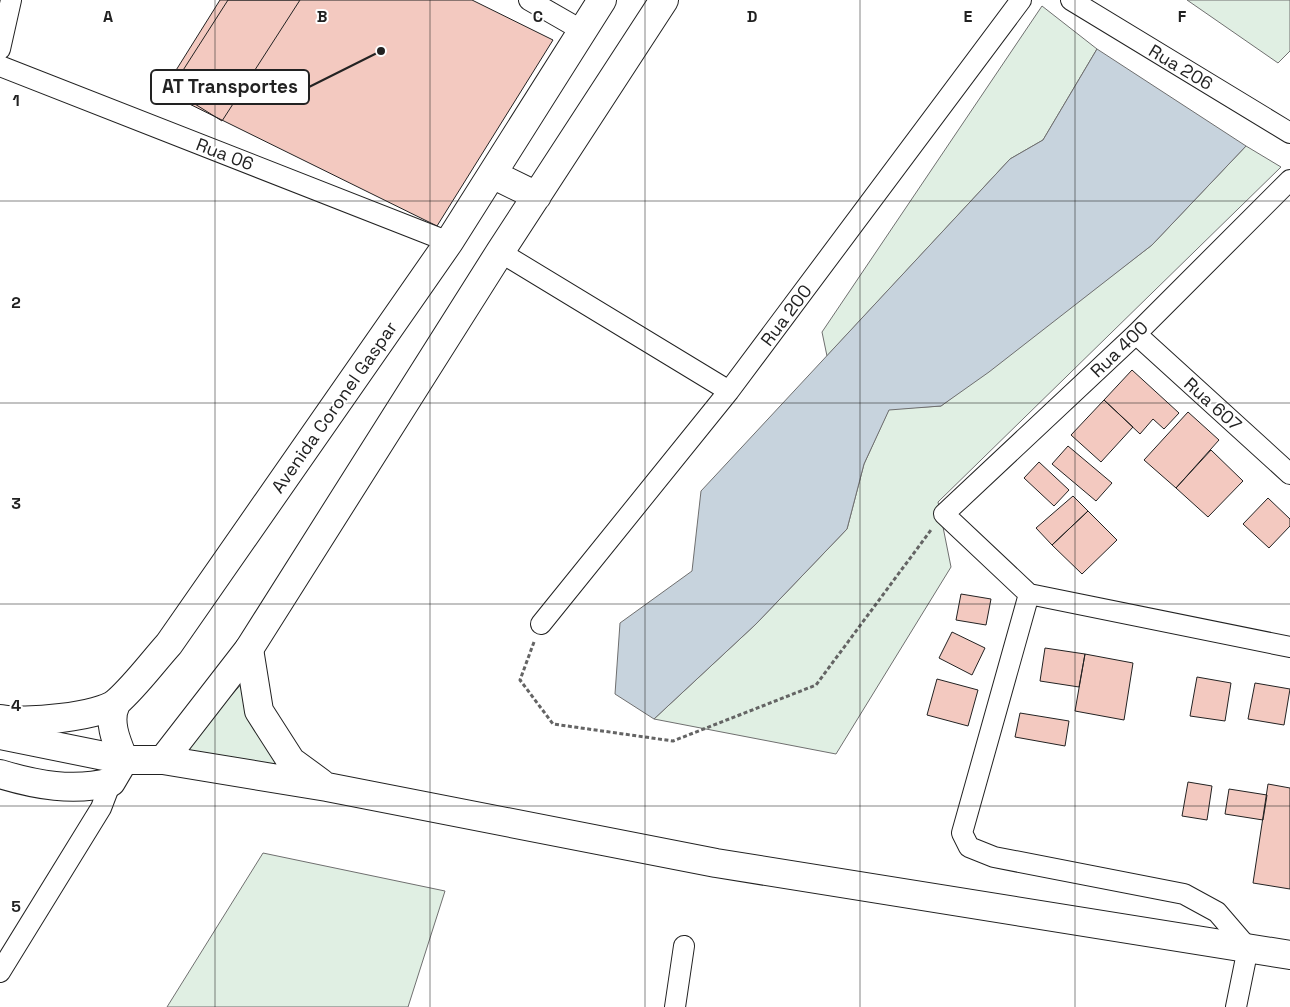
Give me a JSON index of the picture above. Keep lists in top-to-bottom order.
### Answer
{
  "streets": {
    "street": [
      "Rua 206",
      "Rua 06",
      "Rua 200",
      "Rua 400",
      "Rua 607",
      "Avenida Coronel Gaspar"
    ]
  },
  "crossings": [
    ["Rua 06", "Avenida Coronel Gaspar"],
    ["Rua 400", "Rua 607"]
  ],
  "places": ["AT Transportes"],
  "grid": {
    "columns": [
      "A",
      "B",
      "C",
      "D",
      "E",
      "F"
    ],
    "rows": [
      "1",
      "2",
      "3",
      "4",
      "5"
    ]
  }
}
